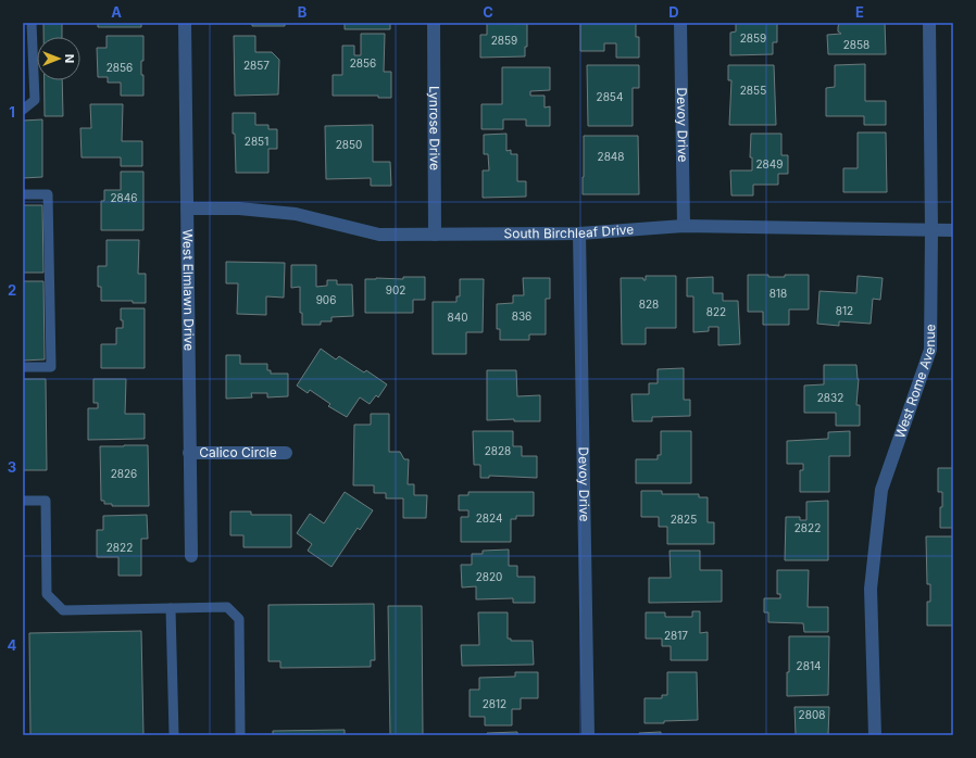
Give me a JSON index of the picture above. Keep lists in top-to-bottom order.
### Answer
{
  "streets": {
    "street": [
      "Devoy Drive",
      "Lynrose Drive",
      "South Birchleaf Drive",
      "West Elmlawn Drive",
      "West Rome Avenue",
      "Calico Circle"
    ]
  },
  "crossings": [
    ["Devoy Drive", "South Birchleaf Drive"],
    ["Lynrose Drive", "South Birchleaf Drive"],
    ["South Birchleaf Drive", "West Elmlawn Drive"],
    ["South Birchleaf Drive", "West Rome Avenue"],
    ["West Elmlawn Drive", "Calico Circle"]
  ],
  "house_numbers": [
    "2859",
    "2859",
    "2858",
    "2856",
    "2857",
    "2856",
    "2855",
    "2854",
    "2851",
    "2850",
    "2848",
    "2849",
    "2846",
    "902",
    "818",
    "906",
    "828",
    "812",
    "822",
    "836",
    "840",
    "2832",
    "2828",
    "2826",
    "2824",
    "2825",
    "2822",
    "2822",
    "2820",
    "2817",
    "2814",
    "2812",
    "2808"
  ],
  "north": "right",
  "grid": {
    "columns": [
      "A",
      "B",
      "C",
      "D",
      "E"
    ],
    "rows": [
      "1",
      "2",
      "3",
      "4"
    ]
  }
}
